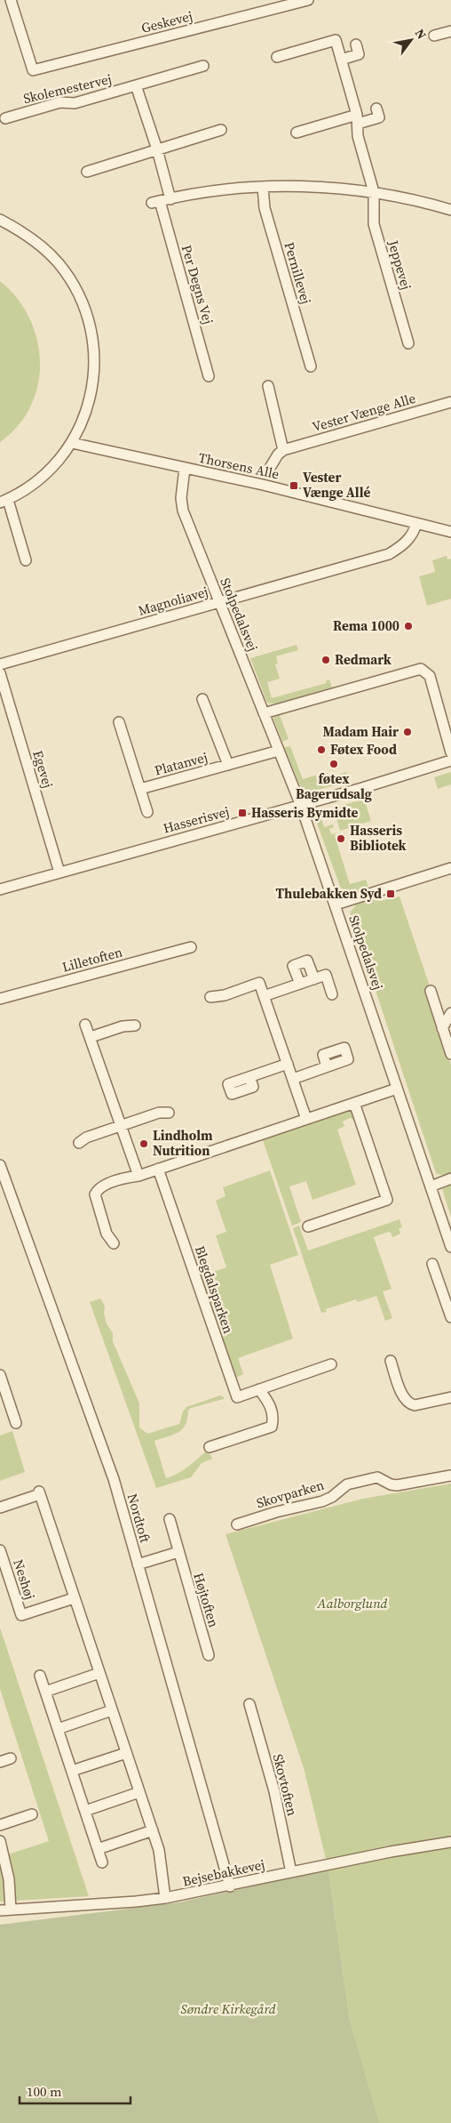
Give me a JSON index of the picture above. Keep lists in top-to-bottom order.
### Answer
{
  "streets": {
    "street": [
      "Geskevej",
      "Skolemestervej",
      "Jeppevej",
      "Pernillevej",
      "Per Degns Vej",
      "Vester Vænge Alle",
      "Thorsens Alle",
      "Magnoliavej",
      "Stolpedalsvej",
      "Platanvej",
      "Egevej",
      "Hasserisvej",
      "Lilletoften",
      "Blegdalsparken",
      "Skovparken",
      "Nordtoft",
      "Neshøj",
      "Højtoften",
      "Skovtoften",
      "Bejsebakkevej"
    ]
  },
  "crossings": [
    ["Thorsens Alle", "Magnoliavej"],
    ["Thorsens Alle", "Stolpedalsvej"],
    ["Magnoliavej", "Stolpedalsvej"],
    ["Stolpedalsvej", "Platanvej"],
    ["Stolpedalsvej", "Hasserisvej"],
    ["Egevej", "Hasserisvej"],
    ["Nordtoft", "Bejsebakkevej"],
    ["Skovtoften", "Bejsebakkevej"]
  ],
  "parks": ["Aalborglund", "Søndre Kirkegård"],
  "places": {
    "transit": ["Vester Vænge Allé", "Hasseris Bymidte", "Thulebakken Syd"],
    "other": [
      "Rema 1000",
      "Redmark",
      "Madam Hair",
      "Føtex Food",
      "føtex Bagerudsalg",
      "Hasseris Bibliotek",
      "Lindholm Nutrition"
    ]
  },
  "scale_bar": "100 m",
  "north": "top right"
}
